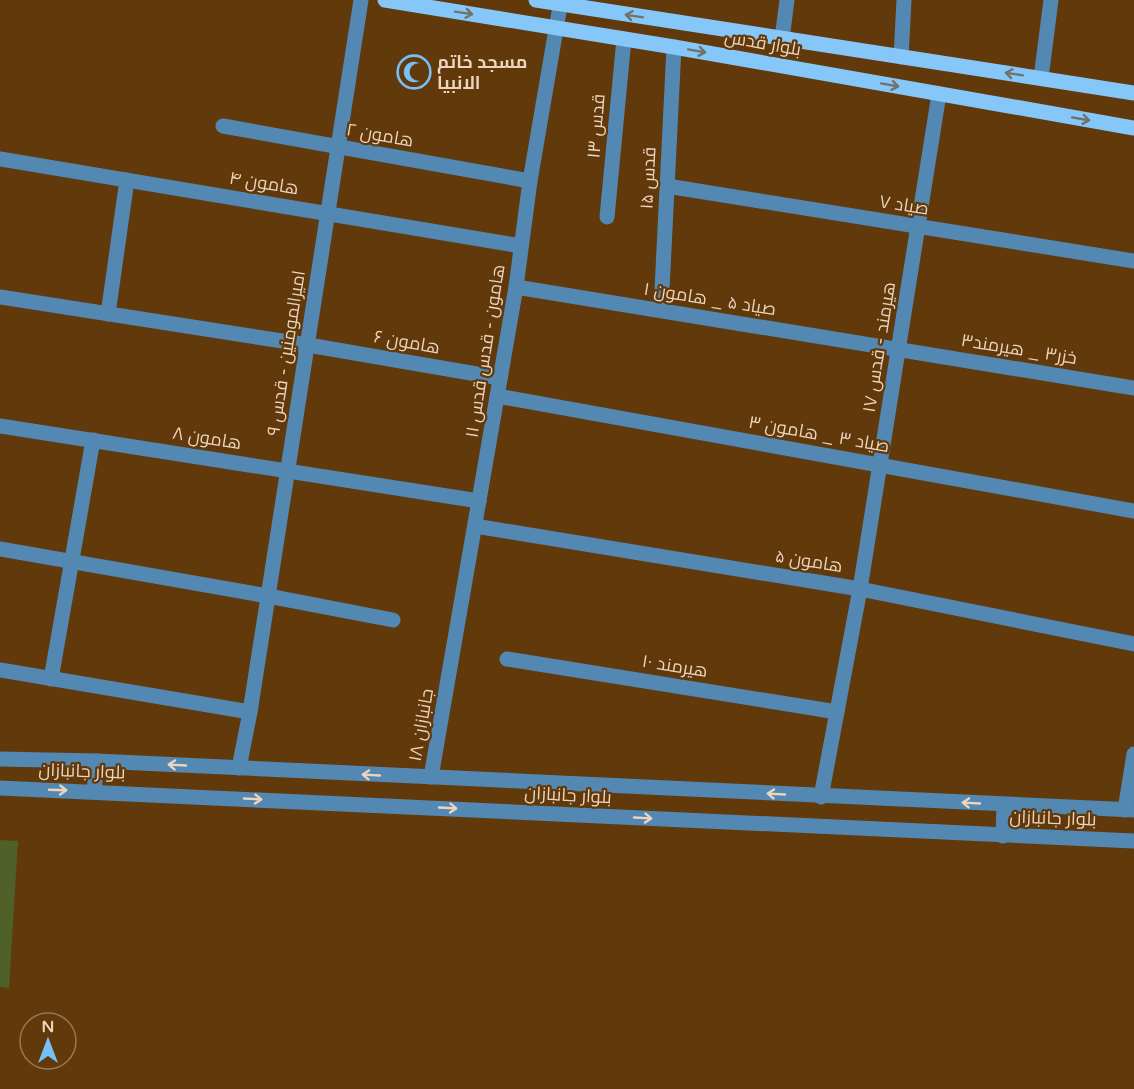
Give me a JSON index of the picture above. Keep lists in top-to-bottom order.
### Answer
{
  "streets": {
    "main road": ["بلوار قدس"],
    "street": [
      "قدس ۱۳",
      "هامون ۲",
      "قدس ۱۵",
      "هامون ۴",
      "صیاد ۷",
      "صیاد ۵ _ هامون ۱",
      "هامون ۶",
      "هیرمند - قدس ۱۷",
      "خزر۳ _ هیرمند۳",
      "هامون - قدس قدس ۱۱",
      "امیرالمومنین - قدس ۹",
      "صیاد ۳ _ هامون ۳",
      "هامون ۸",
      "هامون ۵",
      "هیرمند ۱۰",
      "جانبازان ۱۸",
      "بلوار جانبازان"
    ]
  },
  "crossings": [
    ["بلوار قدس", "قدس ۱۳"],
    ["بلوار قدس", "قدس ۱۵"],
    ["بلوار قدس", "هیرمند - قدس ۱۷"],
    ["بلوار قدس", "هامون - قدس قدس ۱۱"],
    ["هامون ۲", "هامون - قدس قدس ۱۱"],
    ["هامون ۲", "امیرالمومنین - قدس ۹"],
    ["قدس ۱۵", "صیاد ۷"],
    ["قدس ۱۵", "صیاد ۵ _ هامون ۱"],
    ["هامون ۴", "هامون - قدس قدس ۱۱"],
    ["هامون ۴", "امیرالمومنین - قدس ۹"],
    ["صیاد ۷", "هیرمند - قدس ۱۷"],
    ["صیاد ۵ _ هامون ۱", "هیرمند - قدس ۱۷"],
    ["صیاد ۵ _ هامون ۱", "خزر۳ _ هیرمند۳"],
    ["صیاد ۵ _ هامون ۱", "هامون - قدس قدس ۱۱"],
    ["هامون ۶", "هامون - قدس قدس ۱۱"],
    ["هامون ۶", "امیرالمومنین - قدس ۹"],
    ["هیرمند - قدس ۱۷", "خزر۳ _ هیرمند۳"],
    ["هیرمند - قدس ۱۷", "صیاد ۳ _ هامون ۳"],
    ["هیرمند - قدس ۱۷", "هامون ۵"],
    ["هیرمند - قدس ۱۷", "هیرمند ۱۰"],
    ["هیرمند - قدس ۱۷", "بلوار جانبازان"],
    ["هامون - قدس قدس ۱۱", "صیاد ۳ _ هامون ۳"],
    ["هامون - قدس قدس ۱۱", "هامون ۸"],
    ["هامون - قدس قدس ۱۱", "هامون ۵"],
    ["هامون - قدس قدس ۱۱", "جانبازان ۱۸"],
    ["امیرالمومنین - قدس ۹", "هامون ۸"],
    ["امیرالمومنین - قدس ۹", "بلوار جانبازان"],
    ["جانبازان ۱۸", "بلوار جانبازان"]
  ],
  "places": {
    "mosque": ["مسجد خاتم الانبیا"]
  },
  "north": "top"
}
